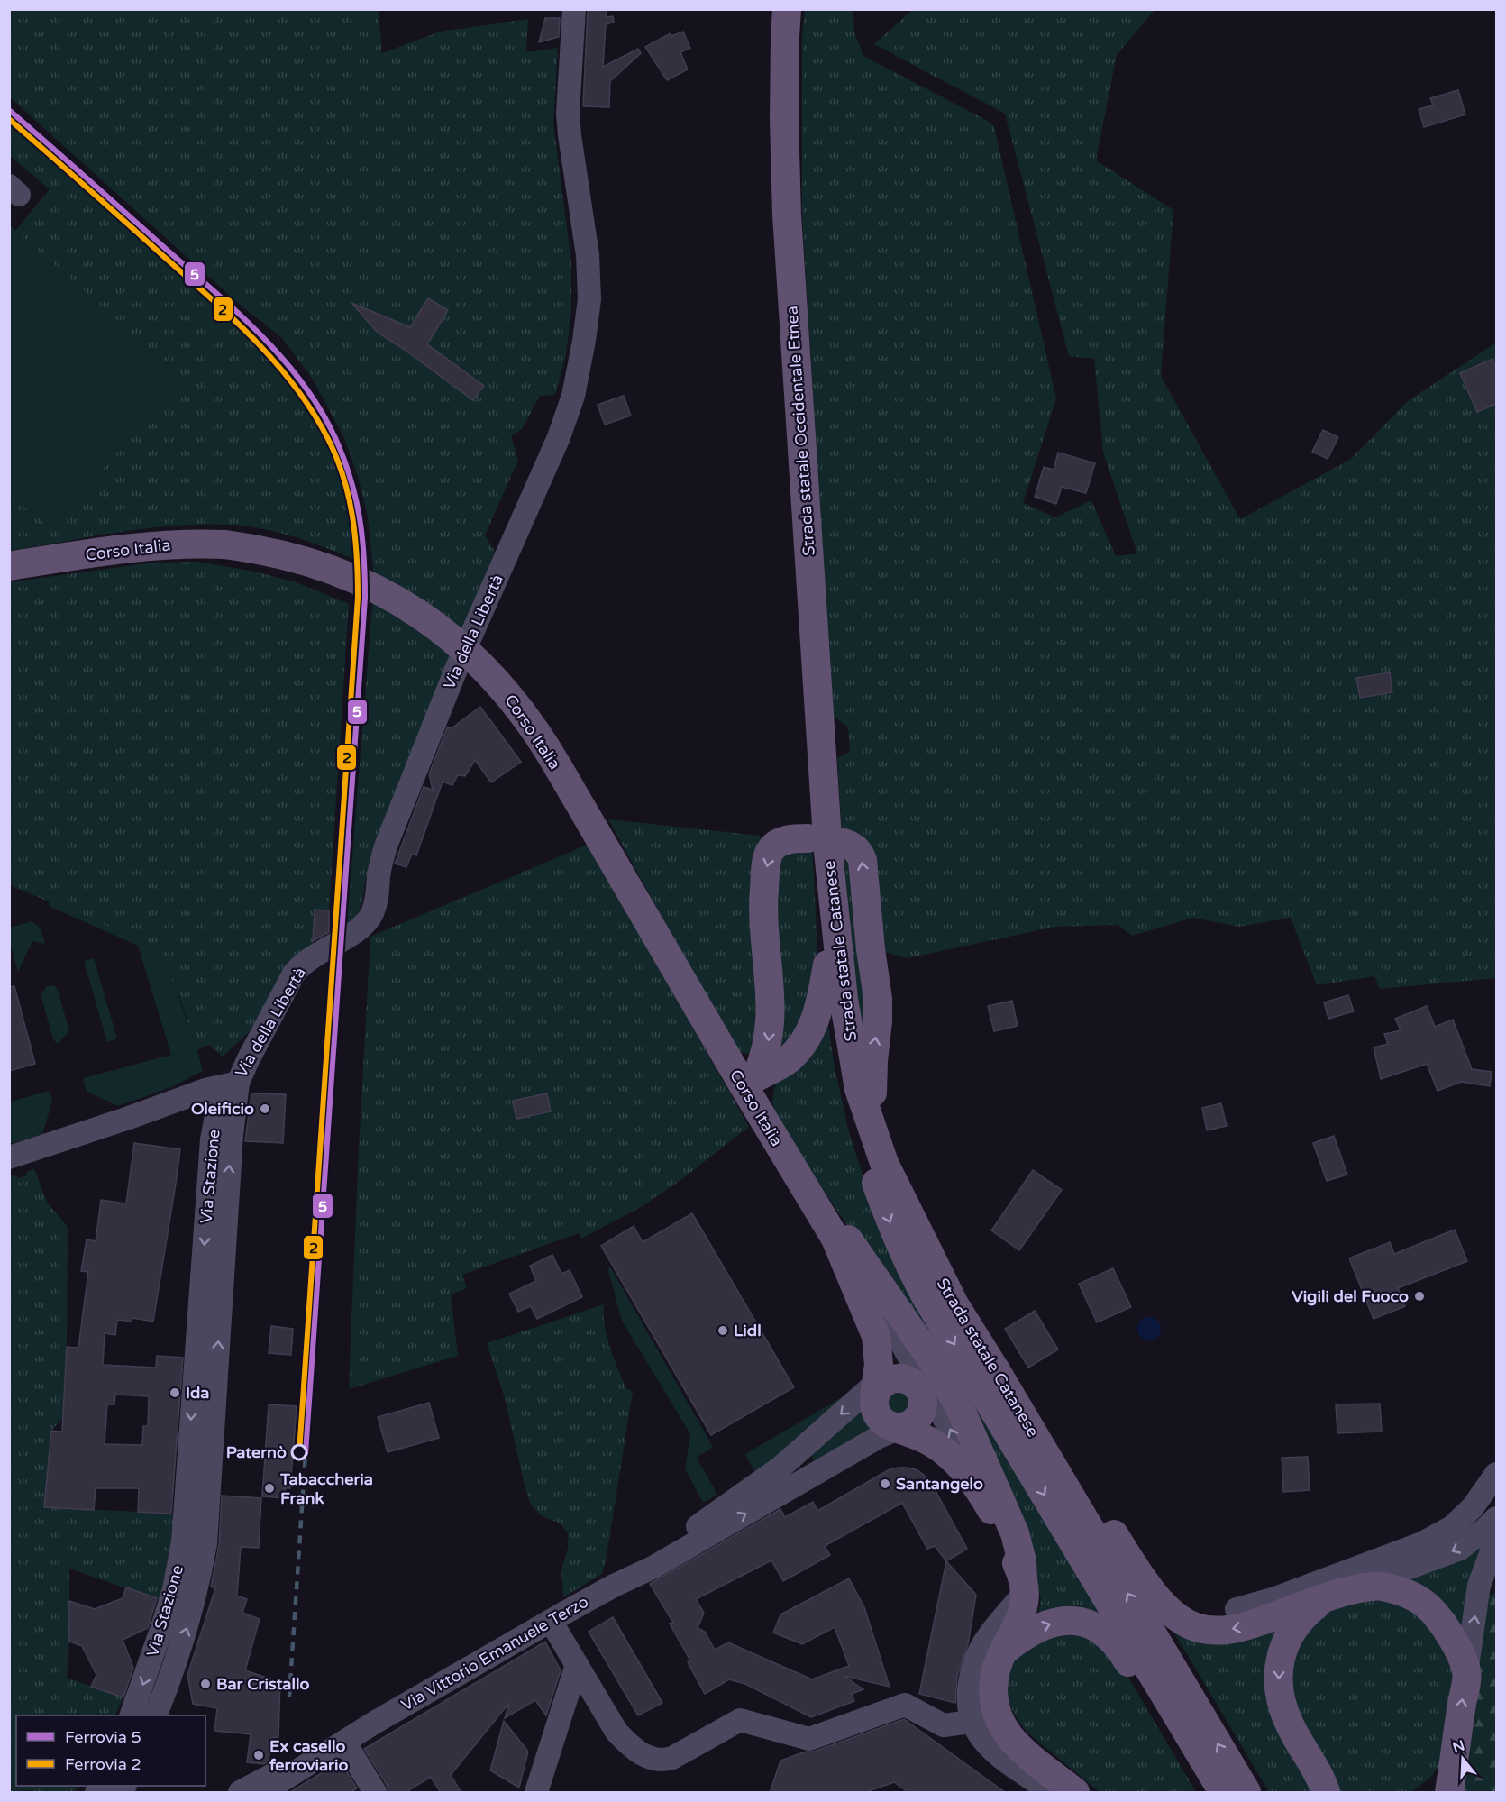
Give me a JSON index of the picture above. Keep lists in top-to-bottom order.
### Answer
{
  "streets": {
    "main road": ["Strada statale Occidentale Etnea", "Corso Italia", "Strada statale Catanese"],
    "street": ["Via della Libertà", "Via Stazione", "Via Vittorio Emanuele Terzo"]
  },
  "crossings": [
    ["Strada statale Occidentale Etnea", "Strada statale Catanese"],
    ["Via della Libertà", "Via Stazione"]
  ],
  "places": [
    "Oleificio",
    "Vigili del Fuoco",
    "Lidl",
    "Ida",
    "Paternò",
    "Santangelo",
    "Tabaccheria Frank",
    "Bar Cristallo",
    "Ex casello ferroviario"
  ],
  "lines": ["rail line 5", "rail line 2"],
  "legend": ["Ferrovia 5", "Ferrovia 2"],
  "north": "top"
}
